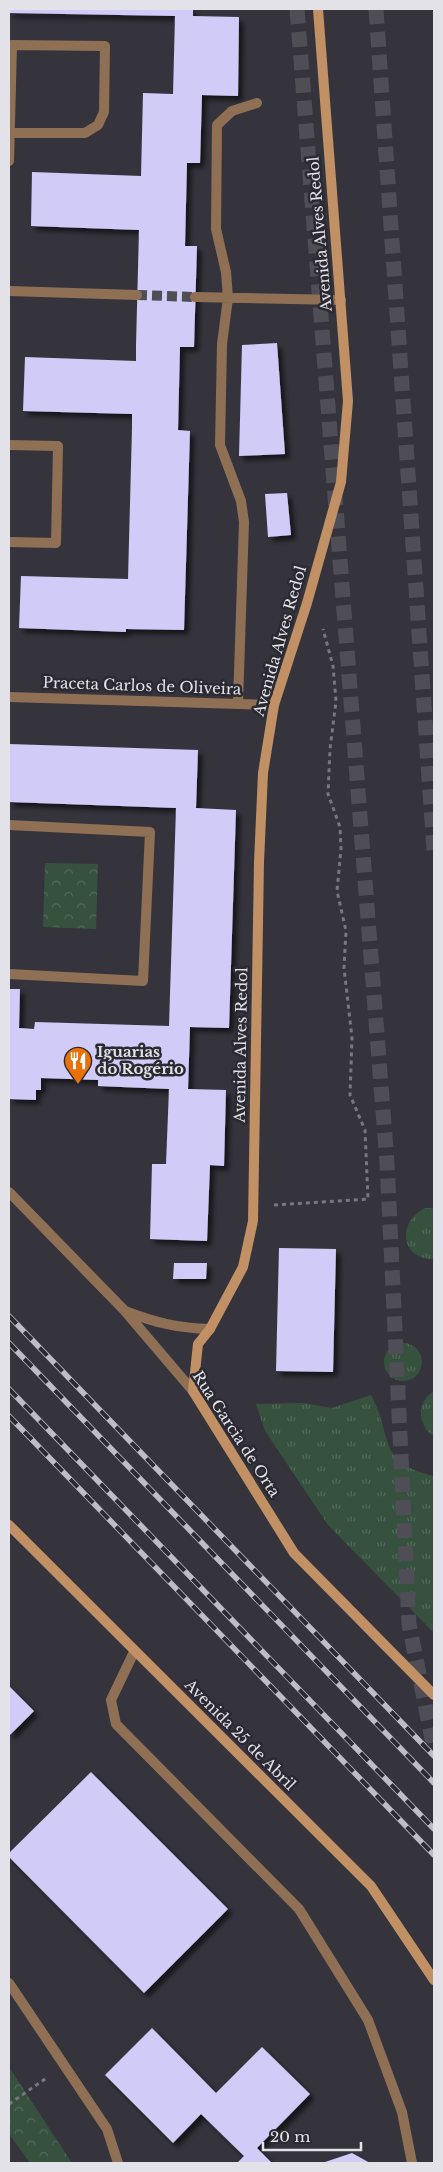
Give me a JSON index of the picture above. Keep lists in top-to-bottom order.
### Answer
{
  "streets": {
    "street": [
      "Avenida Alves Redol",
      "Praceta Carlos de Oliveira",
      "Rua Garcia de Orta",
      "Avenida 25 de Abril"
    ]
  },
  "crossings": [
    ["Avenida Alves Redol", "Praceta Carlos de Oliveira"],
    ["Avenida Alves Redol", "Rua Garcia de Orta"]
  ],
  "places": {
    "restaurant": ["Iguarias do Rogério"]
  },
  "scale_bar": "20 m"
}
